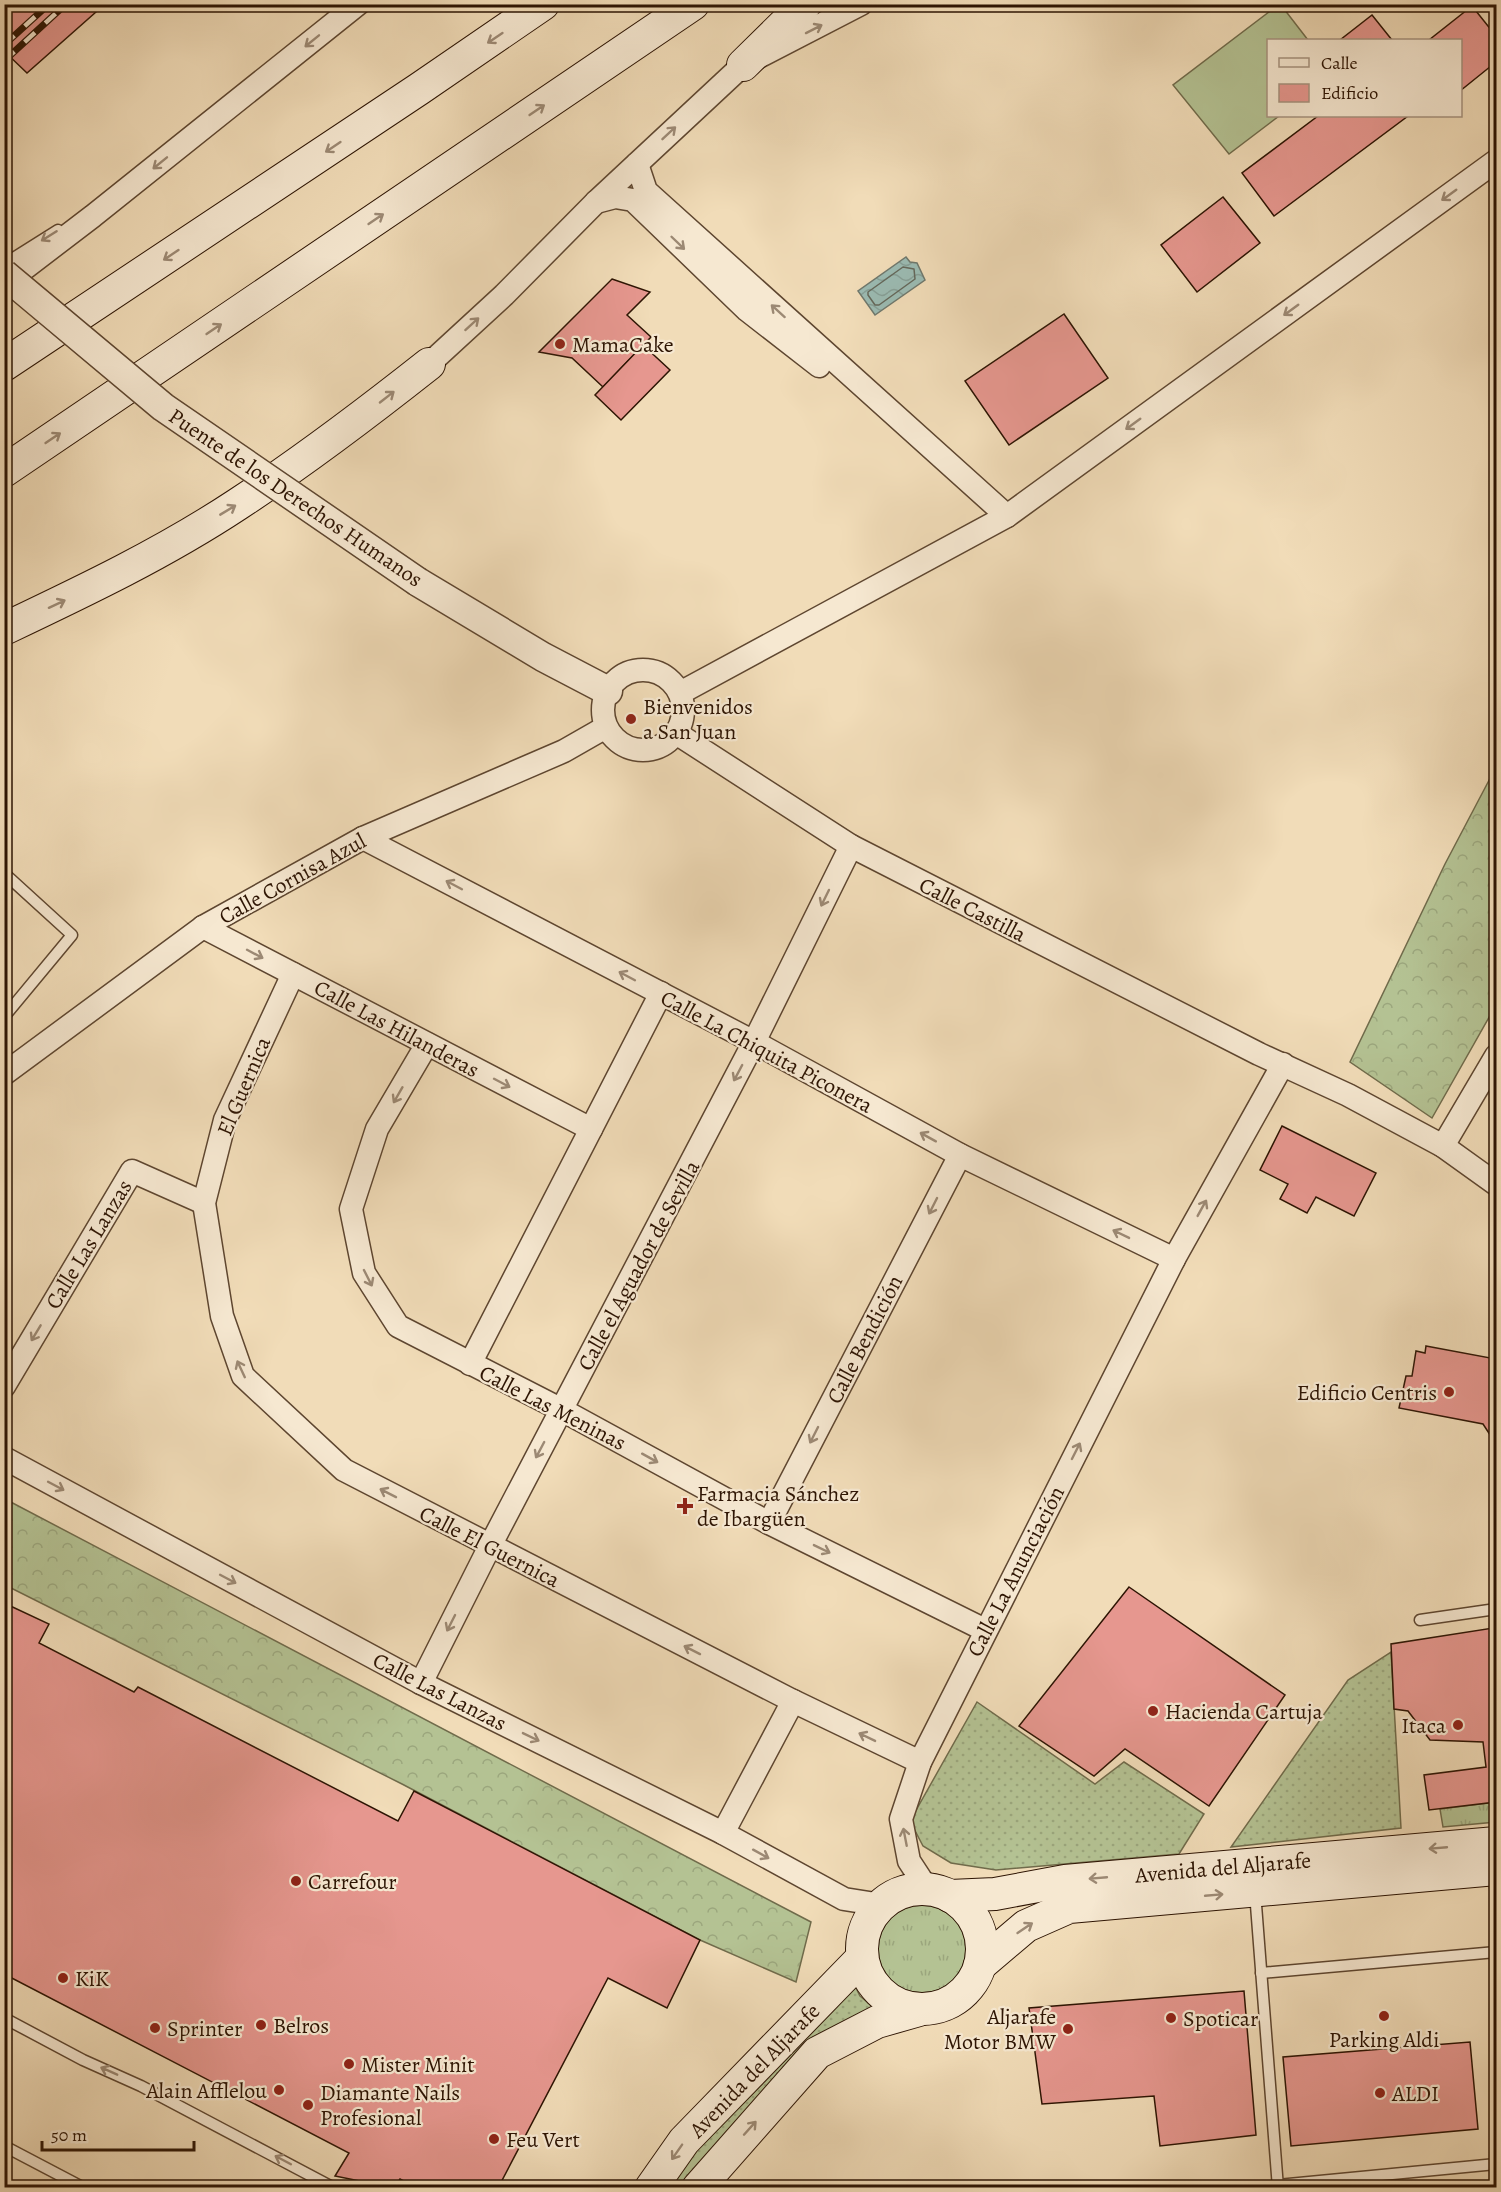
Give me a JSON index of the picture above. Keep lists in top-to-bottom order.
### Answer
{
  "streets": {
    "main road": ["Avenida del Aljarafe"],
    "street": [
      "Puente de los Derechos Humanos",
      "Calle Cornisa Azul",
      "Calle Castilla",
      "Calle Las Hilanderas",
      "Calle La Chiquita Piconera",
      "El Guernica",
      "Calle Las Lanzas",
      "Calle el Aguador de Sevilla",
      "Calle Bendición",
      "Calle Las Meninas",
      "Calle El Guernica",
      "Calle La Anunciación"
    ]
  },
  "crossings": [
    ["Puente de los Derechos Humanos", "Calle Cornisa Azul"],
    ["Puente de los Derechos Humanos", "Calle Castilla"],
    ["Calle Cornisa Azul", "Calle Castilla"],
    ["Calle Cornisa Azul", "Calle Las Hilanderas"],
    ["Calle Cornisa Azul", "Calle La Chiquita Piconera"],
    ["Calle Castilla", "Calle el Aguador de Sevilla"],
    ["Calle Castilla", "Calle La Anunciación"],
    ["Calle Las Hilanderas", "El Guernica"],
    ["Calle Las Hilanderas", "Calle Las Meninas"],
    ["Calle La Chiquita Piconera", "Calle el Aguador de Sevilla"],
    ["Calle La Chiquita Piconera", "Calle Bendición"],
    ["Calle La Chiquita Piconera", "Calle La Anunciación"],
    ["El Guernica", "Calle Las Lanzas"],
    ["El Guernica", "Calle El Guernica"],
    ["Calle Las Lanzas", "Calle el Aguador de Sevilla"],
    ["Calle Las Lanzas", "Calle El Guernica"],
    ["Calle Las Lanzas", "Calle La Anunciación"],
    ["Calle Las Lanzas", "Avenida del Aljarafe"],
    ["Calle el Aguador de Sevilla", "Calle Las Meninas"],
    ["Calle el Aguador de Sevilla", "Calle El Guernica"],
    ["Calle Bendición", "Calle Las Meninas"],
    ["Calle Las Meninas", "Calle La Anunciación"],
    ["Calle El Guernica", "Calle La Anunciación"],
    ["Calle La Anunciación", "Avenida del Aljarafe"]
  ],
  "one_way": [
    "Calle Las Hilanderas",
    "Calle La Chiquita Piconera",
    "Calle Bendición",
    "Calle Las Meninas",
    "Calle El Guernica",
    "Calle La Anunciación"
  ],
  "places": {
    "other": [
      "MamaCake",
      "Bienvenidos a San Juan",
      "Edificio Centris",
      "Hacienda Cartuja",
      "Itaca",
      "Carrefour",
      "KiK",
      "Parking Aldi",
      "Spoticar",
      "Belros",
      "Sprinter",
      "Aljarafe Motor BMW",
      "Mister Minit",
      "Alain Afflelou",
      "ALDI",
      "Diamante Nails Profesional",
      "Feu Vert"
    ],
    "health": ["Farmacia Sánchez de Ibargüen"]
  },
  "legend": ["Calle", "Edificio"],
  "scale_bar": "50 m"
}
